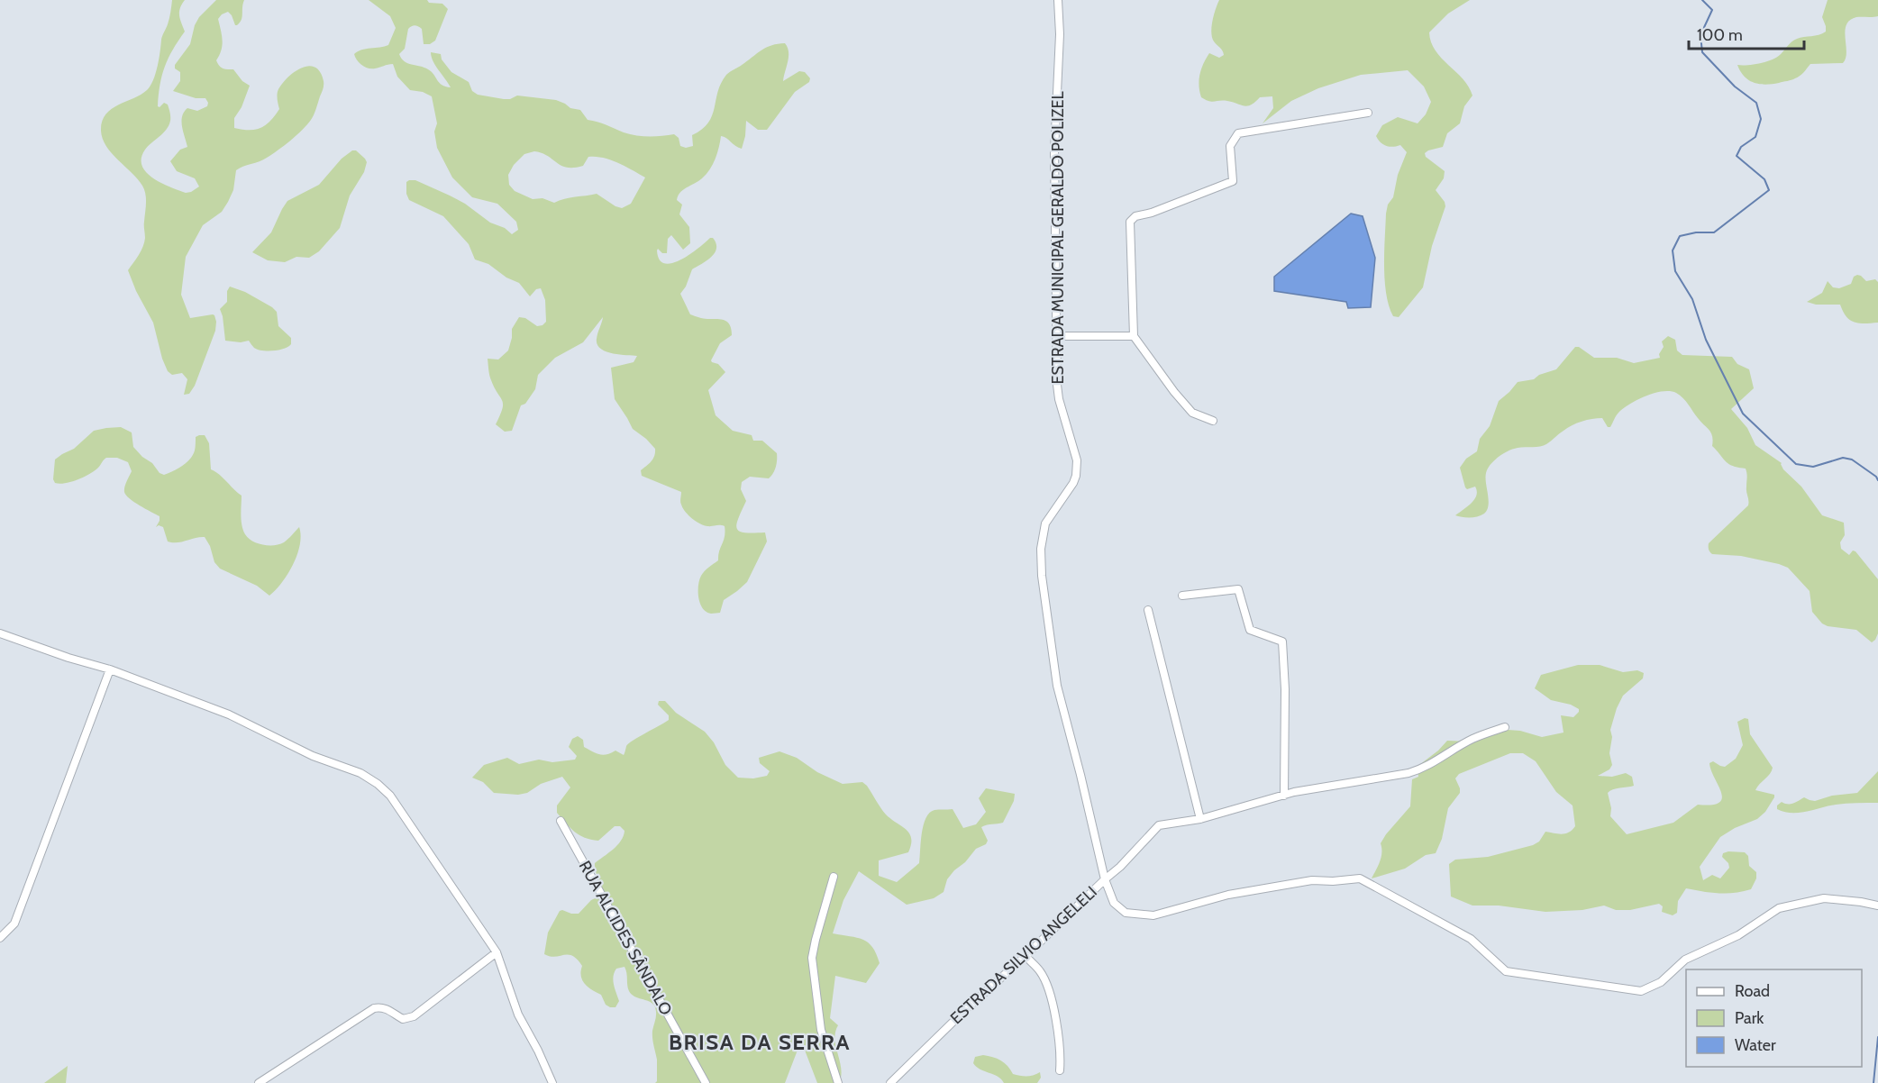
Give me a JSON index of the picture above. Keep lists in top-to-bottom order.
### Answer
{
  "streets": {
    "street": ["ESTRADA MUNICIPAL GERALDO POLIZEL", "RUA ALCIDES SÂNDALO", "ESTRADA SILVIO ANGELELI"]
  },
  "crossings": [
    ["ESTRADA MUNICIPAL GERALDO POLIZEL", "ESTRADA SILVIO ANGELELI"]
  ],
  "districts": ["BRISA DA SERRA"],
  "legend": ["Road", "Park", "Water"],
  "scale_bar": "100 m"
}
